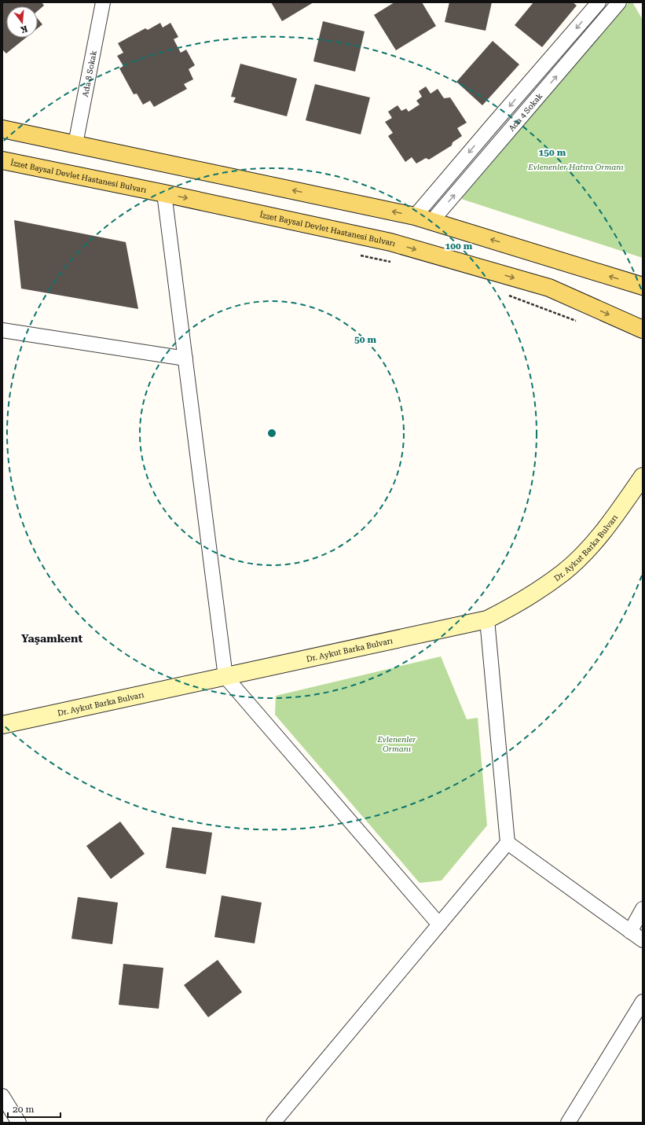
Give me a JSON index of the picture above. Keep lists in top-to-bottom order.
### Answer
{
  "streets": {
    "main road": ["İzzet Baysal Devlet Hastanesi Bulvarı", "Dr. Aykut Barka Bulvarı"],
    "street": ["Ada 8 Sokak", "Ada 4 Sokak"]
  },
  "districts": ["Yaşamkent"],
  "parks": ["Evlenenler Hatıra Ormanı", "Evlenenler Ormanı"],
  "scale_bar": "20 m",
  "north": "bottom",
  "rings": ["150 m", "100 m", "50 m"]
}
